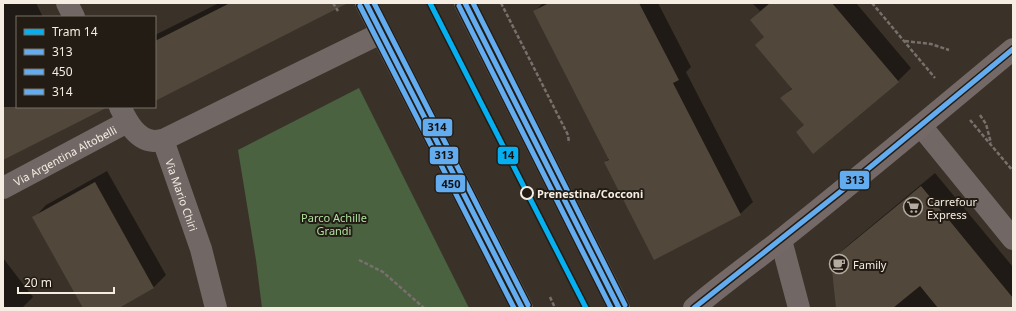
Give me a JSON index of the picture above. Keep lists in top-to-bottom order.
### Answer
{
  "streets": {
    "street": ["Via Argentina Altobelli", "Via Mario Chiri"]
  },
  "parks": ["Parco Achille Grandi"],
  "places": {
    "other": ["Prenestina/Cocconi"],
    "supermarket": ["Carrefour Express"],
    "cafe": ["Family"]
  },
  "lines": [
    "tram line 14",
    "transit line 313",
    "transit line 314",
    "transit line 450"
  ],
  "legend": [
    "Tram 14",
    "313",
    "450",
    "314"
  ],
  "scale_bar": "20 m"
}
